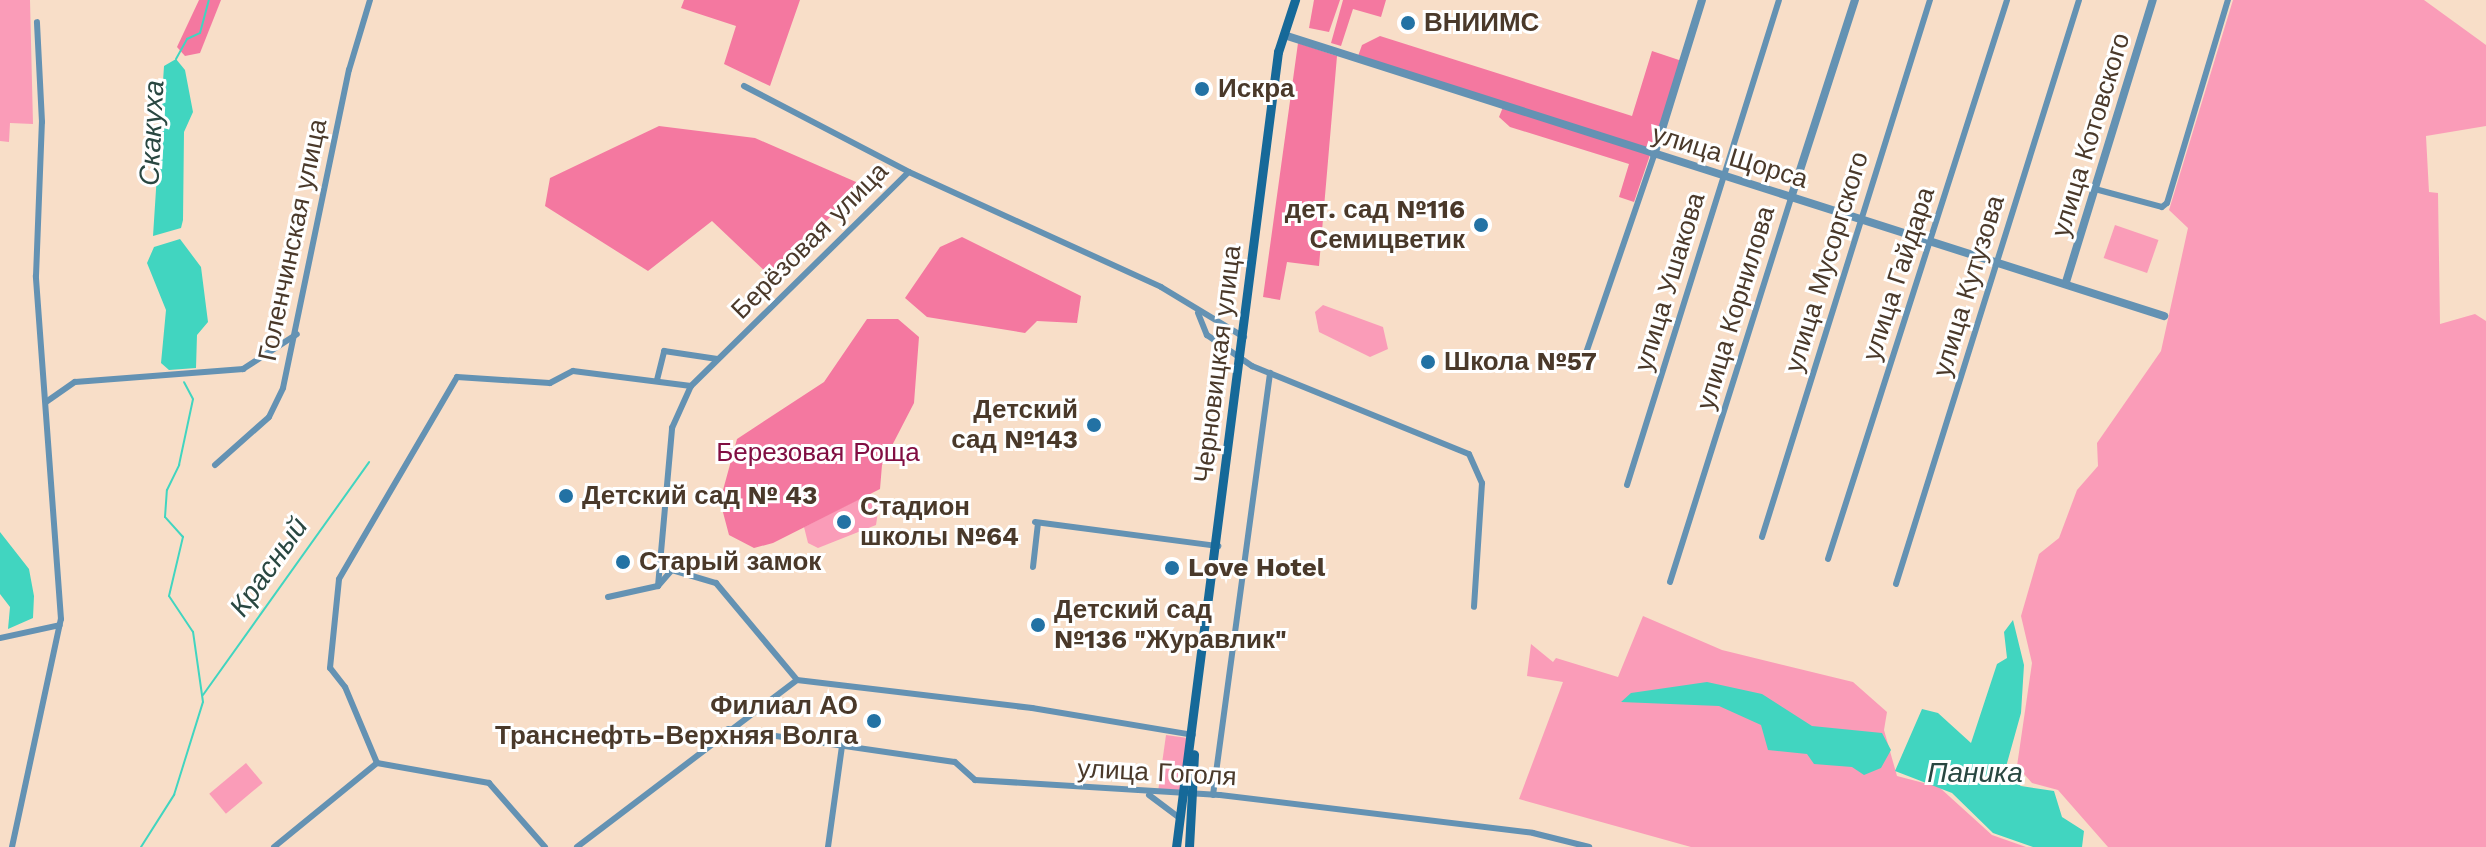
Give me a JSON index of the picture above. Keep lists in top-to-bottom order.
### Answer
{
  "streets": {
    "main road": ["Черновицкая улица"],
    "street": [
      "улица Котовского",
      "улица Щорса",
      "Голенчинская улица",
      "Берёзовая улица",
      "улица Мусоргского",
      "улица Гайдара",
      "улица Ушакова",
      "улица Кутузова",
      "улица Корнилова",
      "улица Гоголя"
    ]
  },
  "crossings": [
    ["улица Котовского", "улица Щорса"],
    ["улица Щорса", "улица Мусоргского"],
    ["улица Щорса", "улица Гайдара"],
    ["улица Щорса", "улица Ушакова"],
    ["улица Щорса", "улица Кутузова"],
    ["улица Щорса", "улица Корнилова"],
    ["улица Щорса", "Черновицкая улица"],
    ["Берёзовая улица", "Черновицкая улица"],
    ["Черновицкая улица", "улица Гоголя"]
  ],
  "water": ["Скакуха", "Красный", "Паника"],
  "parks": ["Березовая Роща"],
  "places": [
    "ВНИИМС",
    "Искра",
    "дет. сад №116 Семицветик",
    "Школа №57",
    "Детский сад №143",
    "Детский сад № 43",
    "Стадион школы №64",
    "Старый замок",
    "Love Hotel",
    "Детский сад №136 \"Журавлик\"",
    "Филиал АО Транснефть-Верхняя Волга"
  ]
}
